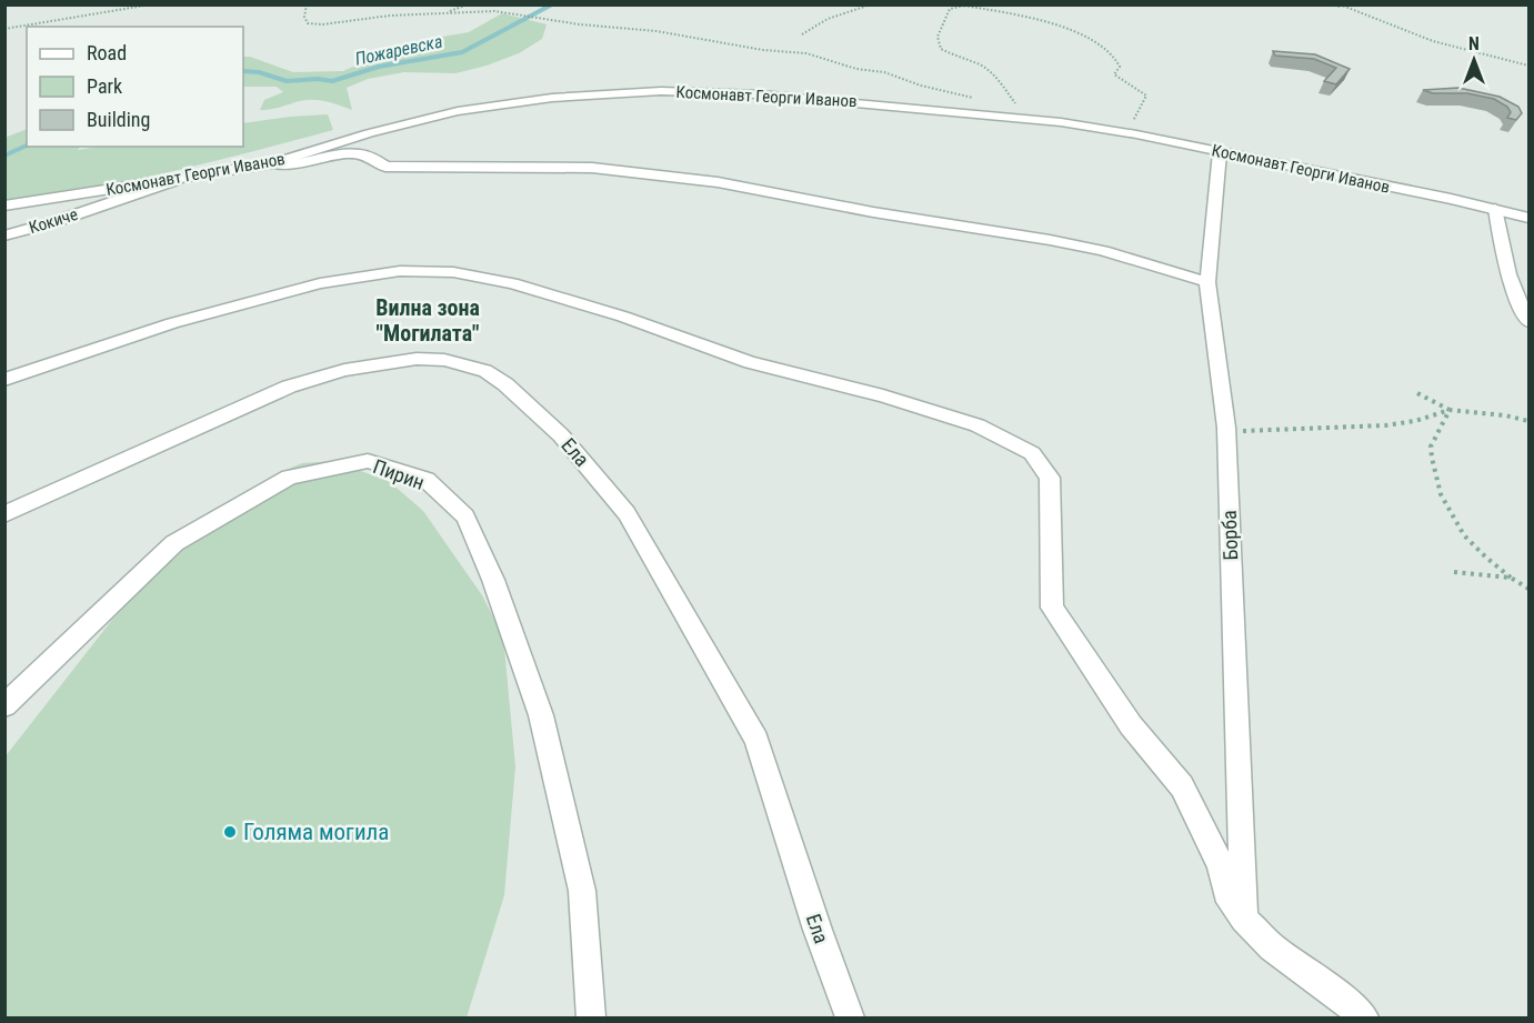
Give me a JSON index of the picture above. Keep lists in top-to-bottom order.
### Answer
{
  "streets": {
    "street": [
      "Космонавт Георги Иванов",
      "Кокиче",
      "Ела",
      "Пирин",
      "Борба"
    ]
  },
  "crossings": [
    ["Космонавт Георги Иванов", "Кокиче"],
    ["Космонавт Георги Иванов", "Борба"]
  ],
  "districts": ["Вилна зона \"Могилата\""],
  "water": ["Пожаревска"],
  "places": ["Голяма могила"],
  "legend": ["Road", "Park", "Building"],
  "north": "top"
}
